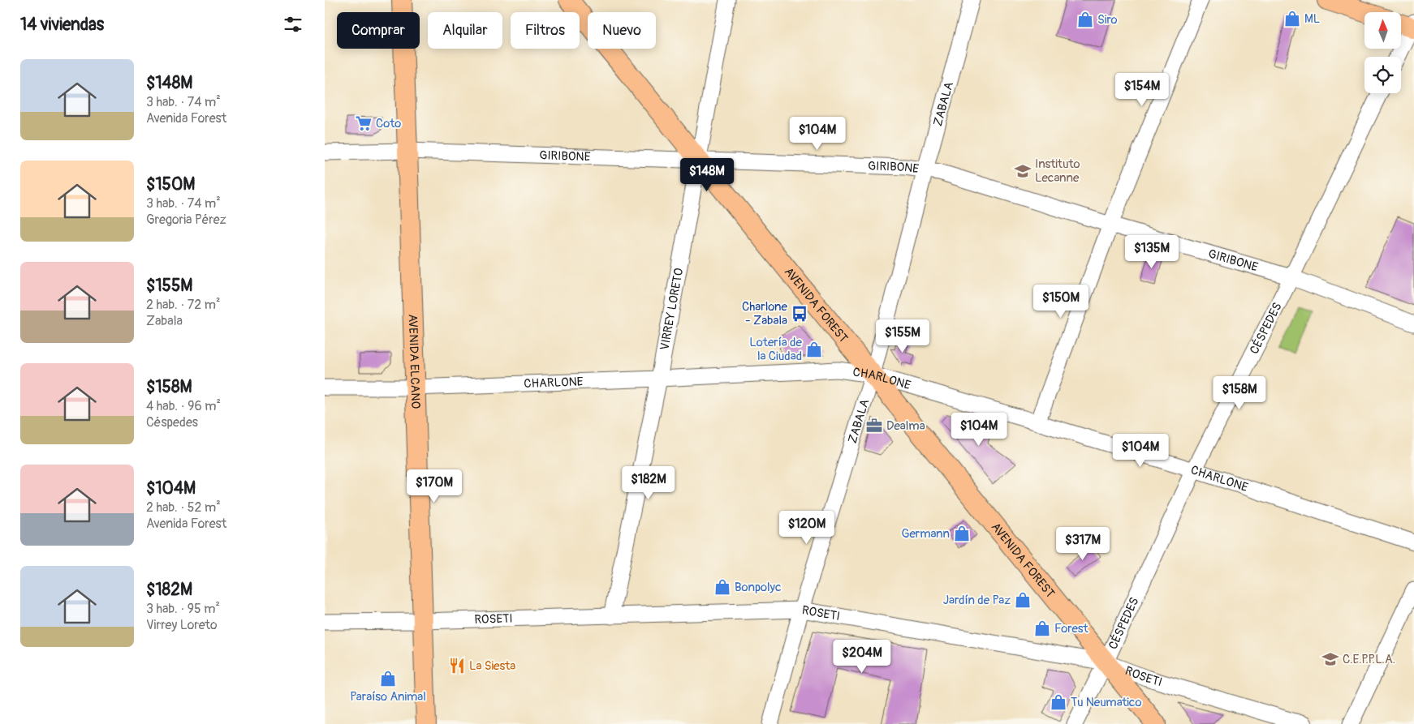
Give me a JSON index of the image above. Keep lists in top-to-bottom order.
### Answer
{
  "streets": {
    "main road": ["AVENIDA FOREST", "AVENIDA ELCANO"],
    "street": [
      "ZABALA",
      "GIRIBONE",
      "VIRREY LORETO",
      "CÉSPEDES",
      "CHARLONE",
      "ROSETI"
    ]
  },
  "crossings": [
    ["ZABALA", "GIRIBONE"],
    ["ZABALA", "AVENIDA FOREST"],
    ["ZABALA", "CHARLONE"],
    ["ZABALA", "ROSETI"],
    ["GIRIBONE", "AVENIDA FOREST"],
    ["GIRIBONE", "VIRREY LORETO"],
    ["GIRIBONE", "CÉSPEDES"],
    ["GIRIBONE", "AVENIDA ELCANO"],
    ["AVENIDA FOREST", "VIRREY LORETO"],
    ["AVENIDA FOREST", "CÉSPEDES"],
    ["AVENIDA FOREST", "CHARLONE"],
    ["AVENIDA FOREST", "ROSETI"],
    ["VIRREY LORETO", "CHARLONE"],
    ["VIRREY LORETO", "ROSETI"],
    ["CÉSPEDES", "CHARLONE"],
    ["CÉSPEDES", "ROSETI"],
    ["AVENIDA ELCANO", "CHARLONE"],
    ["AVENIDA ELCANO", "ROSETI"]
  ],
  "places": {
    "shop": [
      "ML",
      "Siro",
      "Lotería de la Ciudad",
      "Germann",
      "Bonpolyc",
      "Jardín de Paz",
      "Forest",
      "Paraíso Animal",
      "Tu Neumatico"
    ],
    "supermarket": ["Coto"],
    "school or university": ["Instituto Lecanne", "C.E.P.P.L.A."],
    "bus stop": ["Charlone - Zabala"],
    "office": ["Dealma"],
    "restaurant": ["La Siesta"]
  },
  "north": "top",
  "page": {
    "heading": "14 viviendas",
    "chip": [
      "Comprar",
      "Alquilar",
      "Filtros",
      "Nuevo"
    ],
    "list": [
      {
        "name": "$148M",
        "note": "3 hab. · 74 m² · Avenida Forest"
      },
      {
        "name": "$150M",
        "note": "3 hab. · 74 m² · Gregoria Pérez"
      },
      {
        "name": "$155M",
        "note": "2 hab. · 72 m² · Zabala"
      },
      {
        "name": "$158M",
        "note": "4 hab. · 96 m² · Céspedes"
      },
      {
        "name": "$104M",
        "note": "2 hab. · 52 m² · Avenida Forest"
      },
      {
        "name": "$182M",
        "note": "3 hab. · 95 m² · Virrey Loreto"
      }
    ],
    "price": [
      "$154M",
      "$104M",
      "$148M",
      "$135M",
      "$150M",
      "$155M",
      "$158M",
      "$104M",
      "$104M",
      "$182M",
      "$170M",
      "$120M",
      "$317M",
      "$204M"
    ]
  }
}
